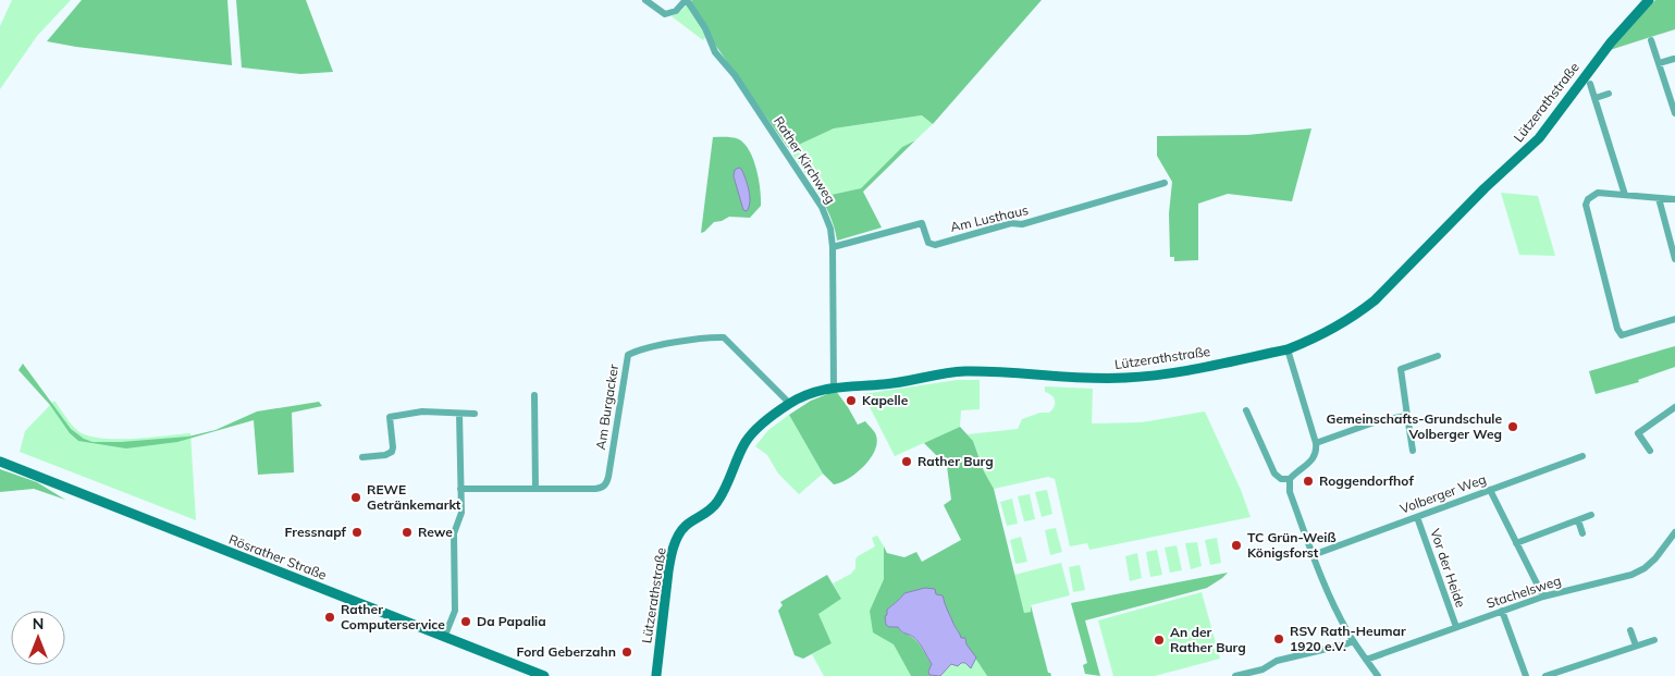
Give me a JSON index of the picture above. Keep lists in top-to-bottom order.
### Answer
{
  "streets": {
    "street": [
      "Lützerathstraße",
      "Rather Kirchweg",
      "Am Lusthaus",
      "Am Burgacker",
      "Volberger Weg",
      "Rösrather Straße",
      "Vor der Heide",
      "Stachelsweg"
    ]
  },
  "crossings": [
    ["Lützerathstraße", "Rather Kirchweg"],
    ["Lützerathstraße", "Am Burgacker"],
    ["Rather Kirchweg", "Am Lusthaus"],
    ["Volberger Weg", "Vor der Heide"],
    ["Vor der Heide", "Stachelsweg"]
  ],
  "places": [
    "Kapelle",
    "Gemeinschafts-Grundschule Volberger Weg",
    "Rather Burg",
    "Roggendorfhof",
    "REWE Getränkemarkt",
    "Fressnapf",
    "Rewe",
    "TC Grün-Weiß Königsforst",
    "Rather Computerservice",
    "Da Papalia",
    "RSV Rath-Heumar 1920 e.V.",
    "An der Rather Burg",
    "Ford Geberzahn"
  ],
  "north": "top"
}
